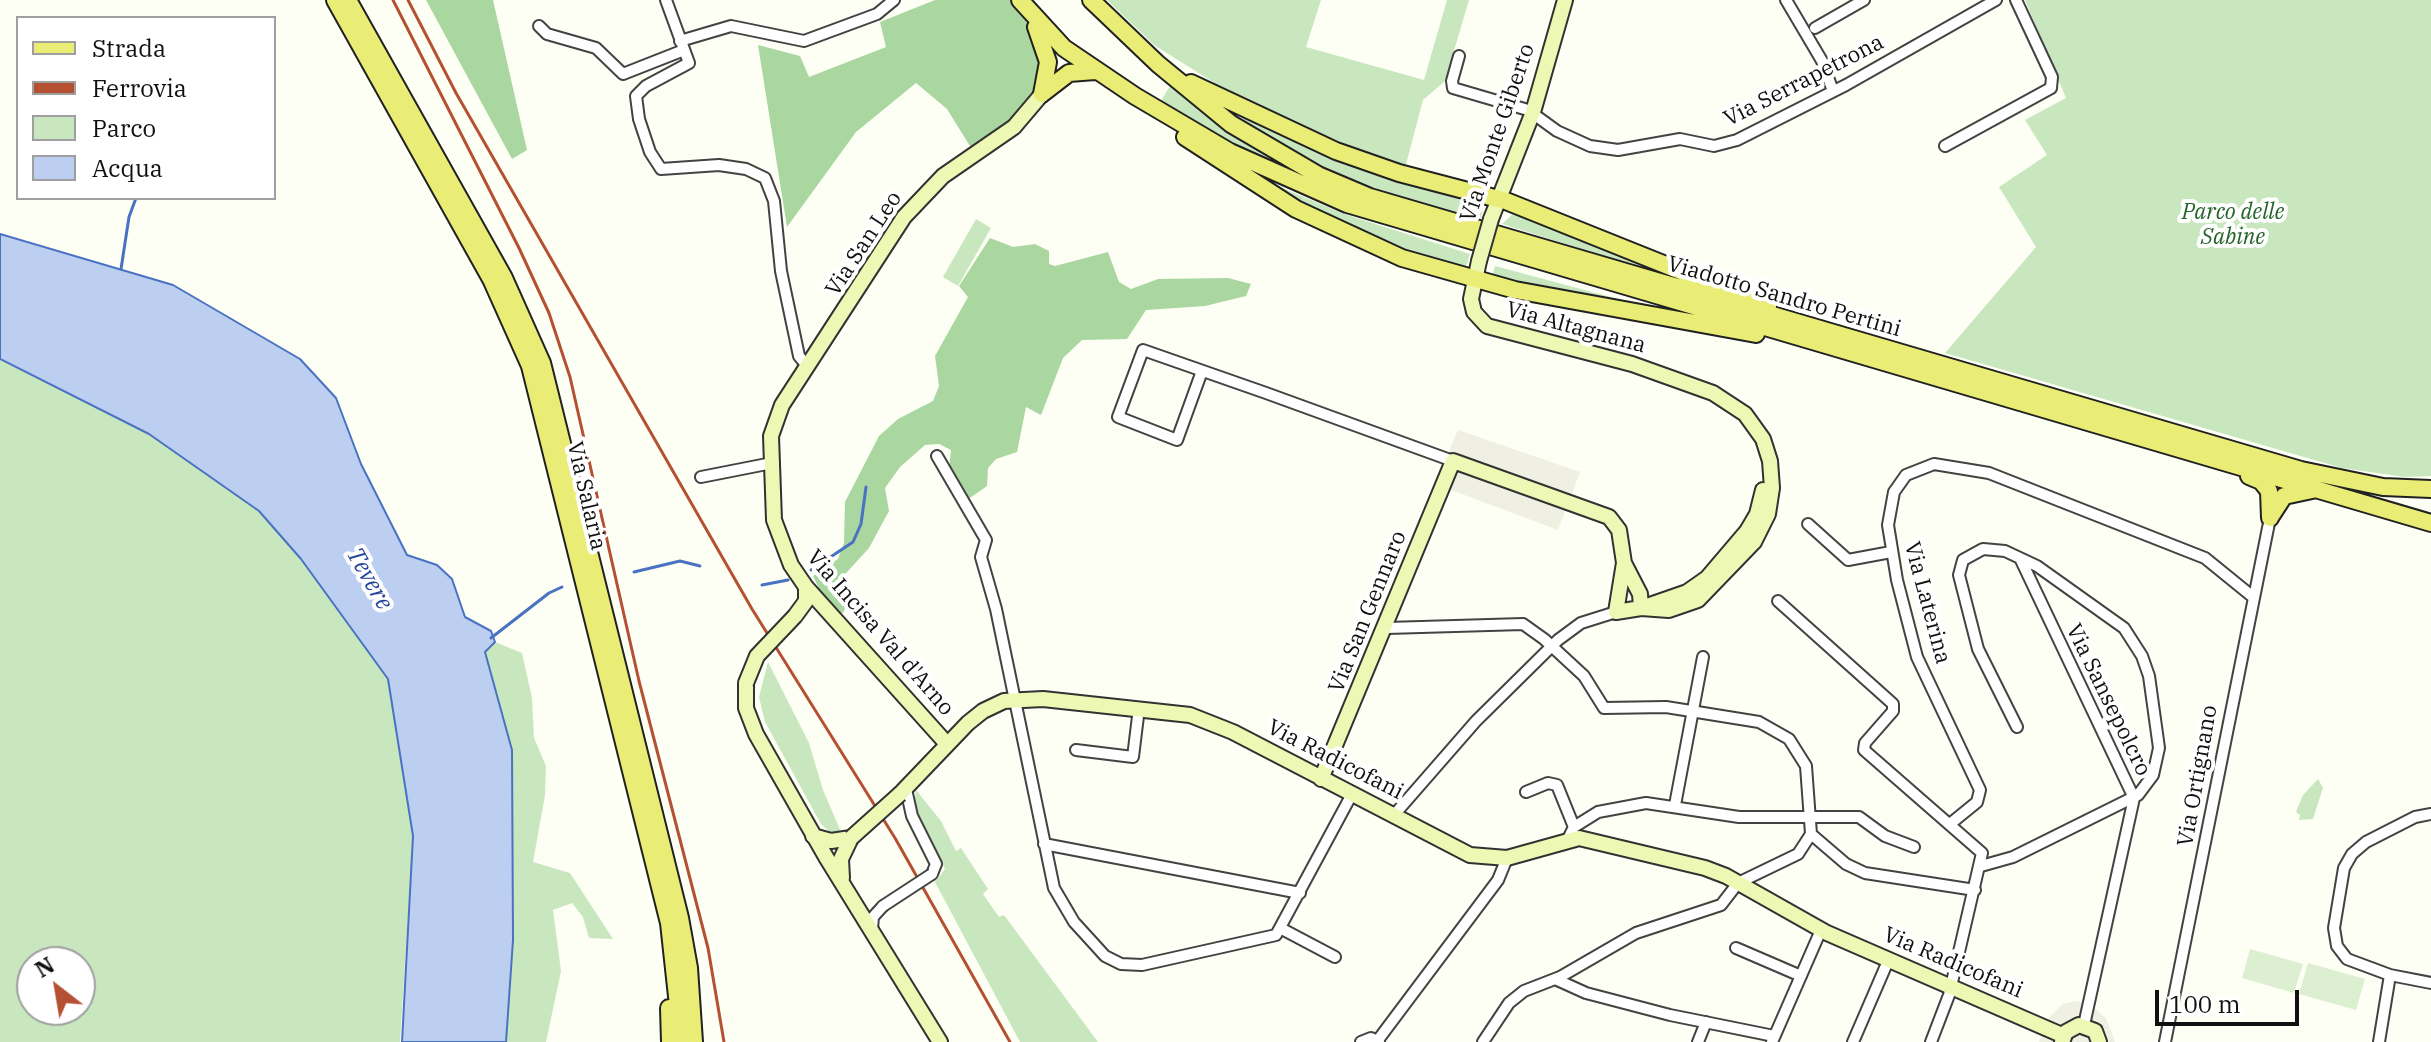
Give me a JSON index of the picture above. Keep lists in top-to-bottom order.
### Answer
{
  "streets": {
    "main road": ["Viadotto Sandro Pertini", "Via Salaria"],
    "street": [
      "Via Serrapetrona",
      "Via Monte Giberto",
      "Via San Leo",
      "Via Altagnana",
      "Via Laterina",
      "Via San Gennaro",
      "Via Incisa Val d'Arno",
      "Via Sansepolcro",
      "Via Radicofani",
      "Via Ortignano"
    ]
  },
  "crossings": [
    ["Via Serrapetrona", "Via Monte Giberto"],
    ["Via Monte Giberto", "Via Altagnana"],
    ["Via San Leo", "Via Incisa Val d'Arno"],
    ["Via Laterina", "Via Ortignano"],
    ["Via San Gennaro", "Via Radicofani"],
    ["Via Incisa Val d'Arno", "Via Radicofani"]
  ],
  "water": ["Tevere"],
  "parks": ["Parco delle Sabine"],
  "legend": [
    "Strada",
    "Ferrovia",
    "Parco",
    "Acqua"
  ],
  "scale_bar": "100 m",
  "north": "top left"
}
